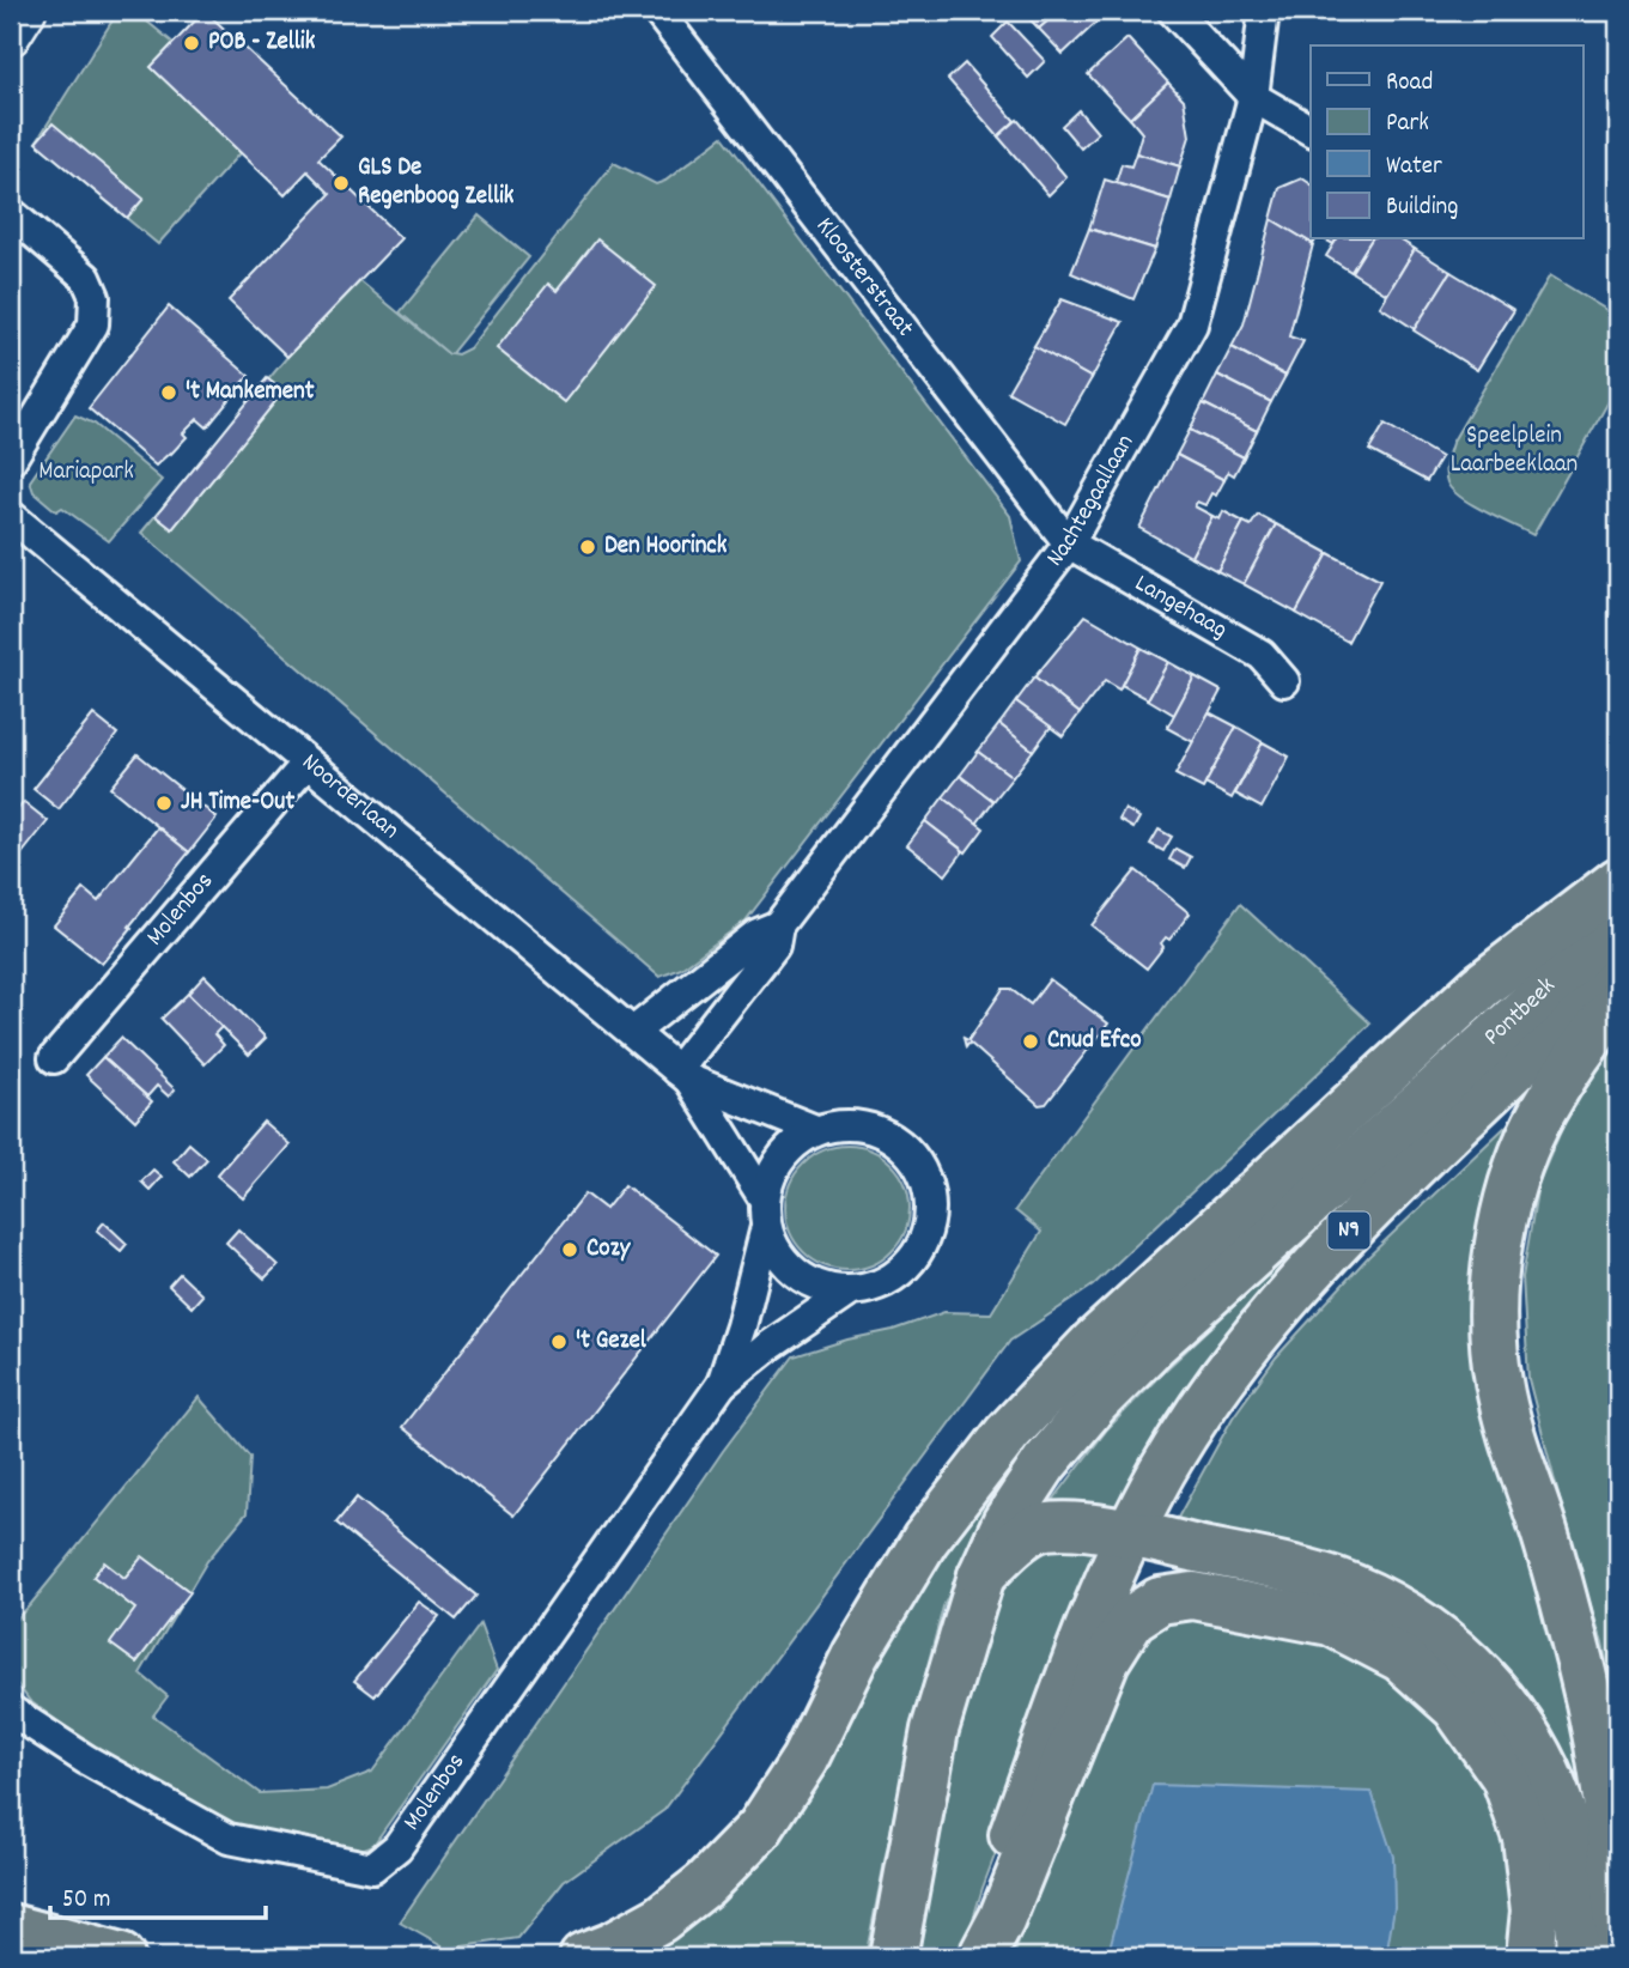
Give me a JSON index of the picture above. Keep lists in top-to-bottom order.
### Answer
{
  "streets": {
    "highway": ["Pontbeek", "N9"],
    "street": [
      "Kloosterstraat",
      "Nachtegaallaan",
      "Langehaag",
      "Noorderlaan",
      "Molenbos"
    ]
  },
  "crossings": [
    ["Kloosterstraat", "Nachtegaallaan"],
    ["Kloosterstraat", "Langehaag"],
    ["Nachtegaallaan", "Langehaag"],
    ["Nachtegaallaan", "Noorderlaan"],
    ["Nachtegaallaan", "Molenbos"],
    ["Noorderlaan", "Molenbos"],
    ["Pontbeek", "N9"]
  ],
  "parks": ["Speelplein Laarbeeklaan", "Mariapark"],
  "places": [
    "POB - Zellik",
    "GLS De Regenboog Zellik",
    "'t Mankement",
    "Den Hoorinck",
    "JH Time-Out",
    "Cnud Efco",
    "Cozy",
    "'t Gezel"
  ],
  "legend": [
    "Road",
    "Park",
    "Water",
    "Building"
  ],
  "scale_bar": "50 m"
}
